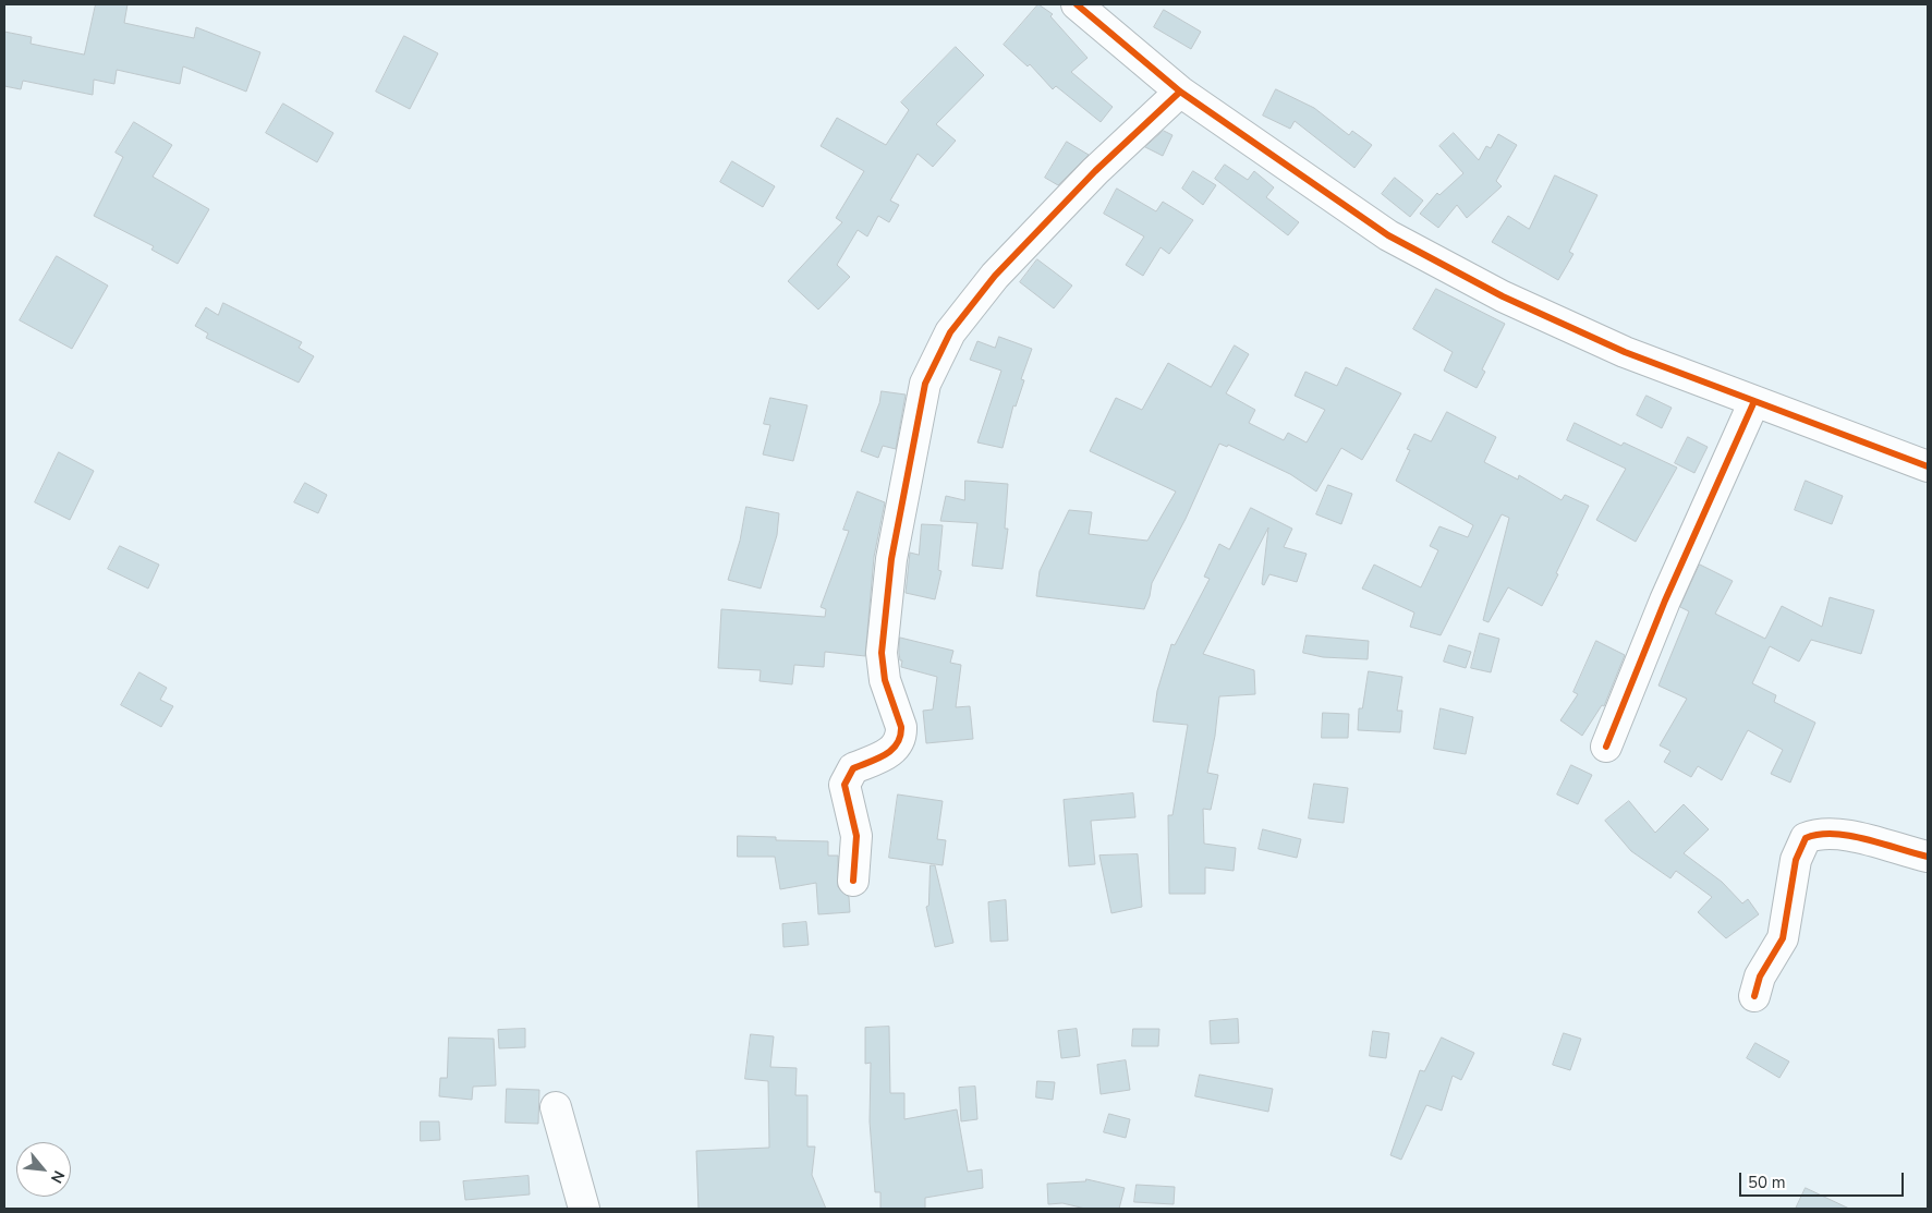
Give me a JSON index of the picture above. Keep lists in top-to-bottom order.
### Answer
{
  "scale_bar": "50 m",
  "north": "bottom right"
}
